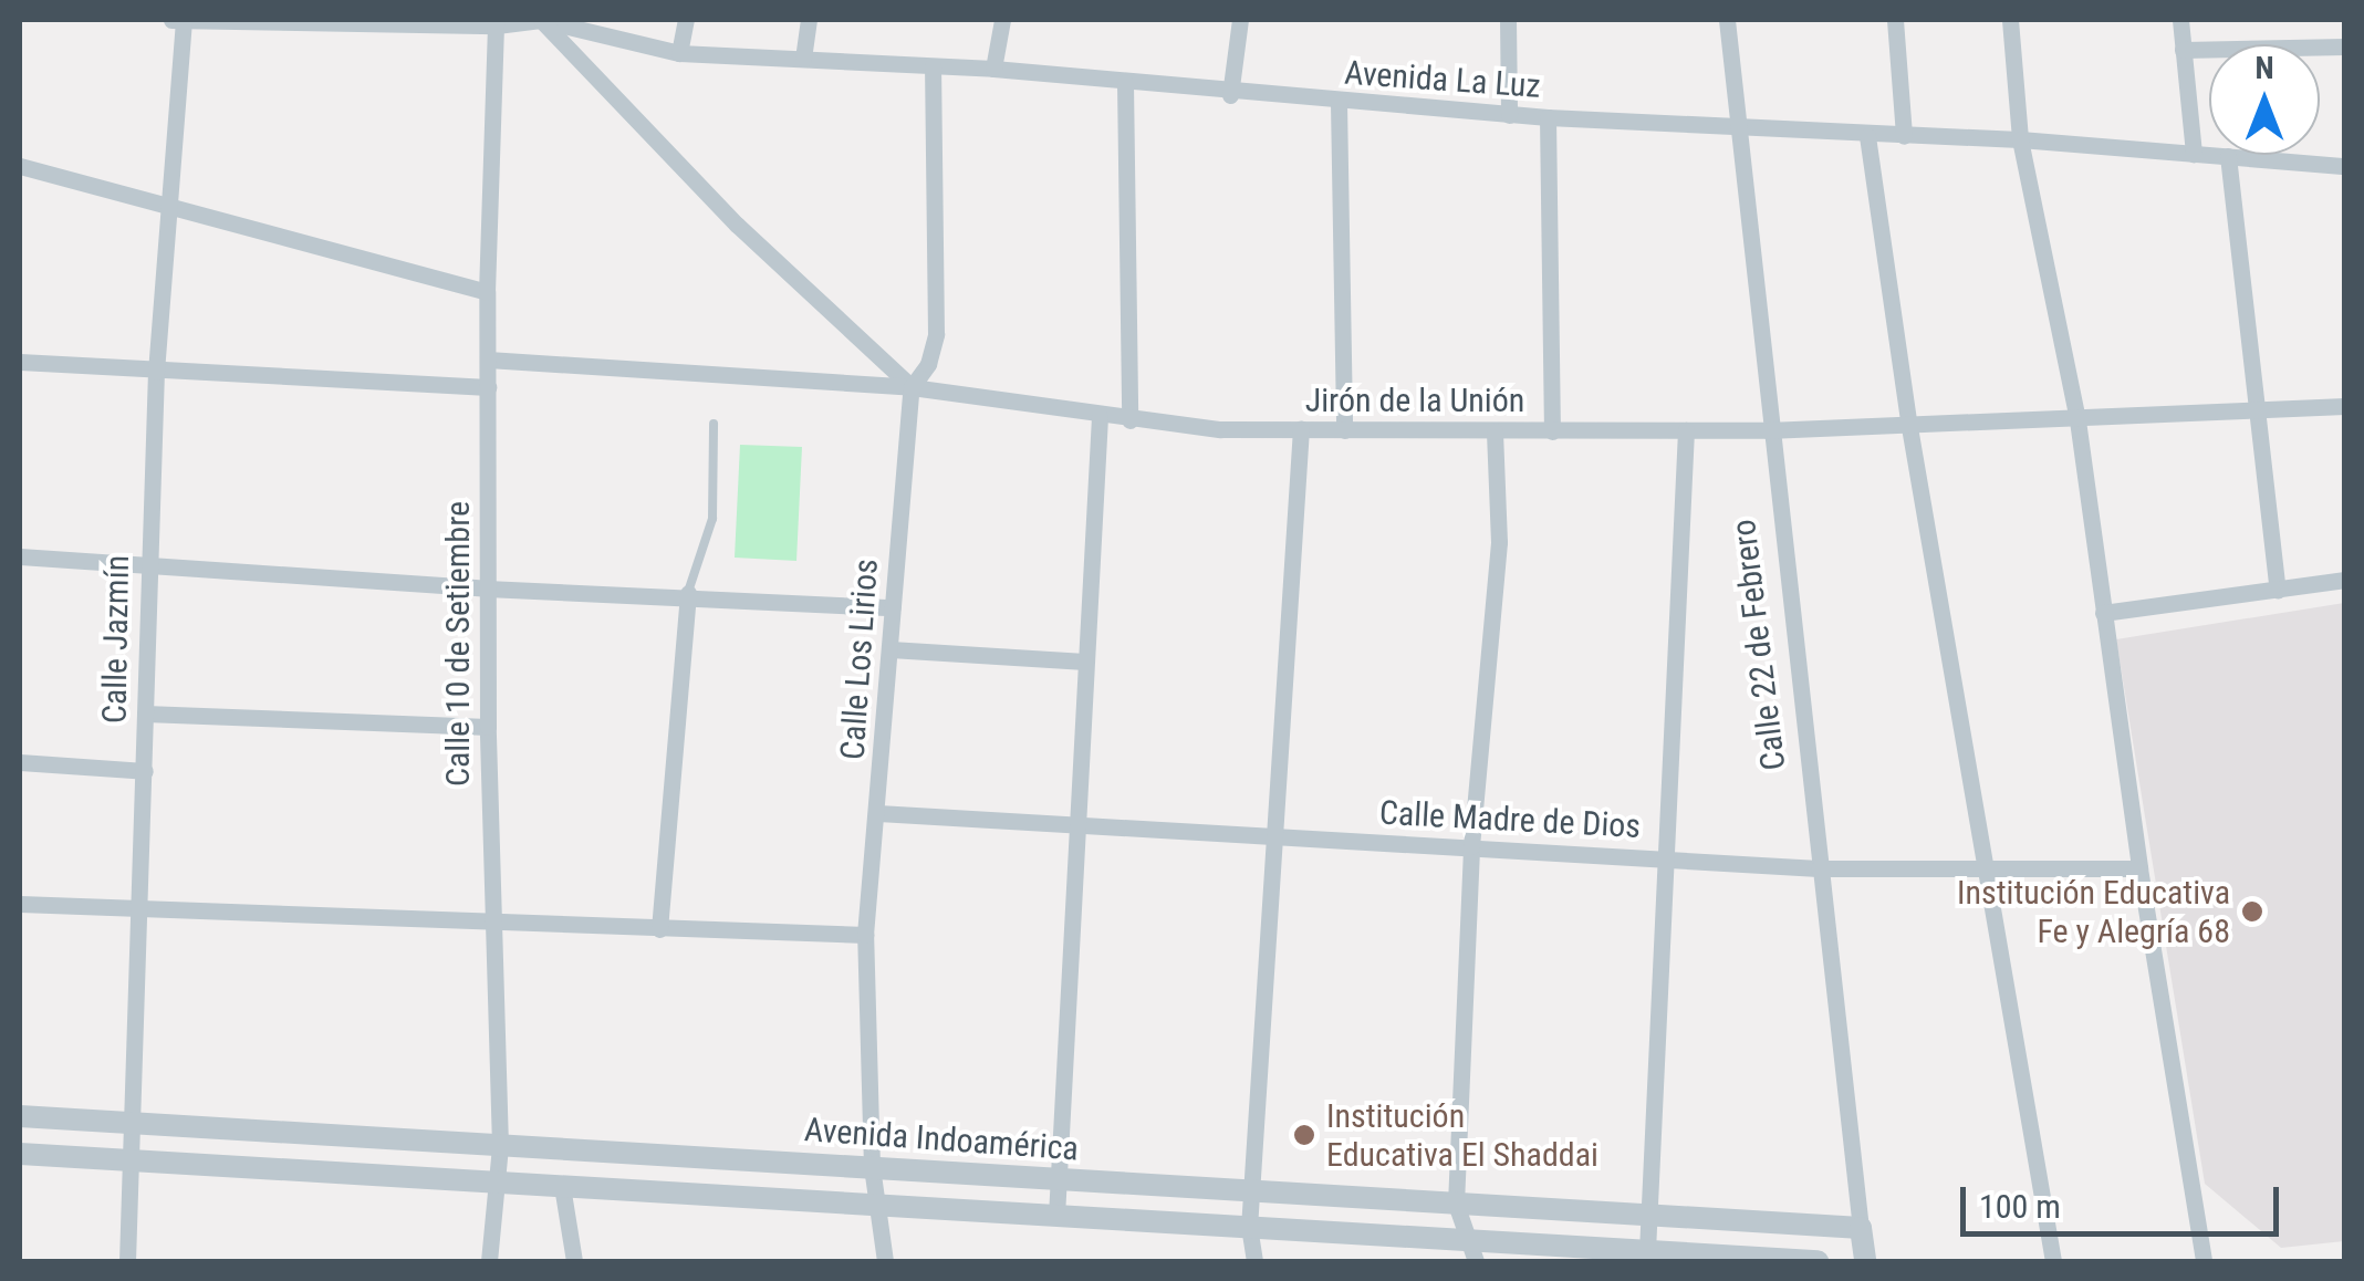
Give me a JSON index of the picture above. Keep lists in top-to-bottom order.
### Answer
{
  "streets": {
    "street": [
      "Avenida La Luz",
      "Jirón de la Unión",
      "Calle Jazmín",
      "Calle 10 de Setiembre",
      "Calle 22 de Febrero",
      "Calle Los Lirios",
      "Calle Madre de Dios",
      "Avenida Indoamérica"
    ]
  },
  "crossings": [
    ["Avenida La Luz", "Calle 22 de Febrero"],
    ["Avenida La Luz", "Calle Los Lirios"],
    ["Jirón de la Unión", "Calle 10 de Setiembre"],
    ["Jirón de la Unión", "Calle 22 de Febrero"],
    ["Jirón de la Unión", "Calle Los Lirios"],
    ["Calle Jazmín", "Avenida Indoamérica"],
    ["Calle 10 de Setiembre", "Avenida Indoamérica"],
    ["Calle 22 de Febrero", "Calle Madre de Dios"],
    ["Calle 22 de Febrero", "Avenida Indoamérica"],
    ["Calle Los Lirios", "Calle Madre de Dios"],
    ["Calle Los Lirios", "Avenida Indoamérica"]
  ],
  "places": ["Institución Educativa Fe y Alegría 68", "Institución Educativa El Shaddai"],
  "scale_bar": "100 m",
  "north": "top"
}
